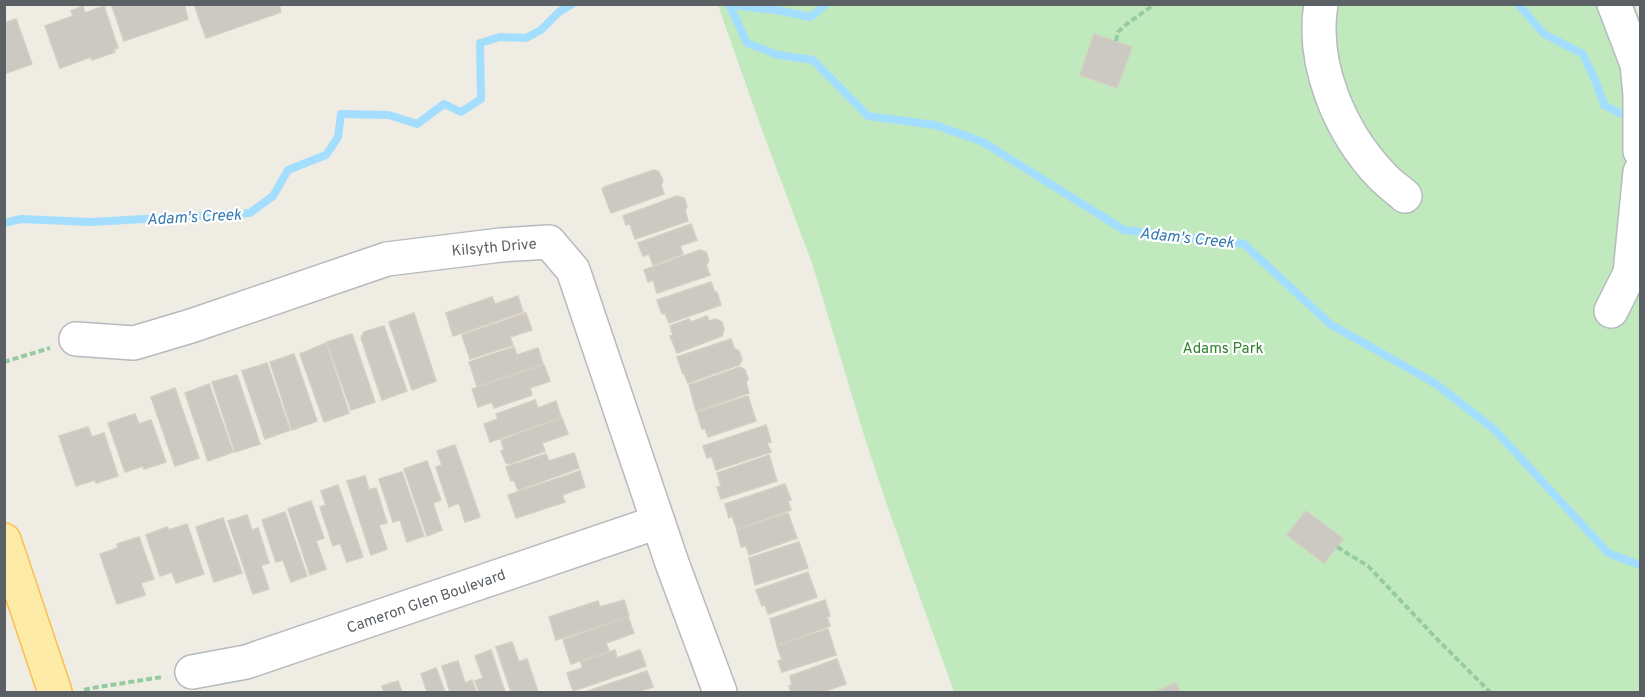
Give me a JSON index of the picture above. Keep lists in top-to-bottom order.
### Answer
{
  "streets": {
    "street": ["Kilsyth Drive", "Cameron Glen Boulevard"]
  },
  "crossings": [
    ["Kilsyth Drive", "Cameron Glen Boulevard"]
  ],
  "water": ["Adam's Creek"],
  "parks": ["Adams Park"]
}
